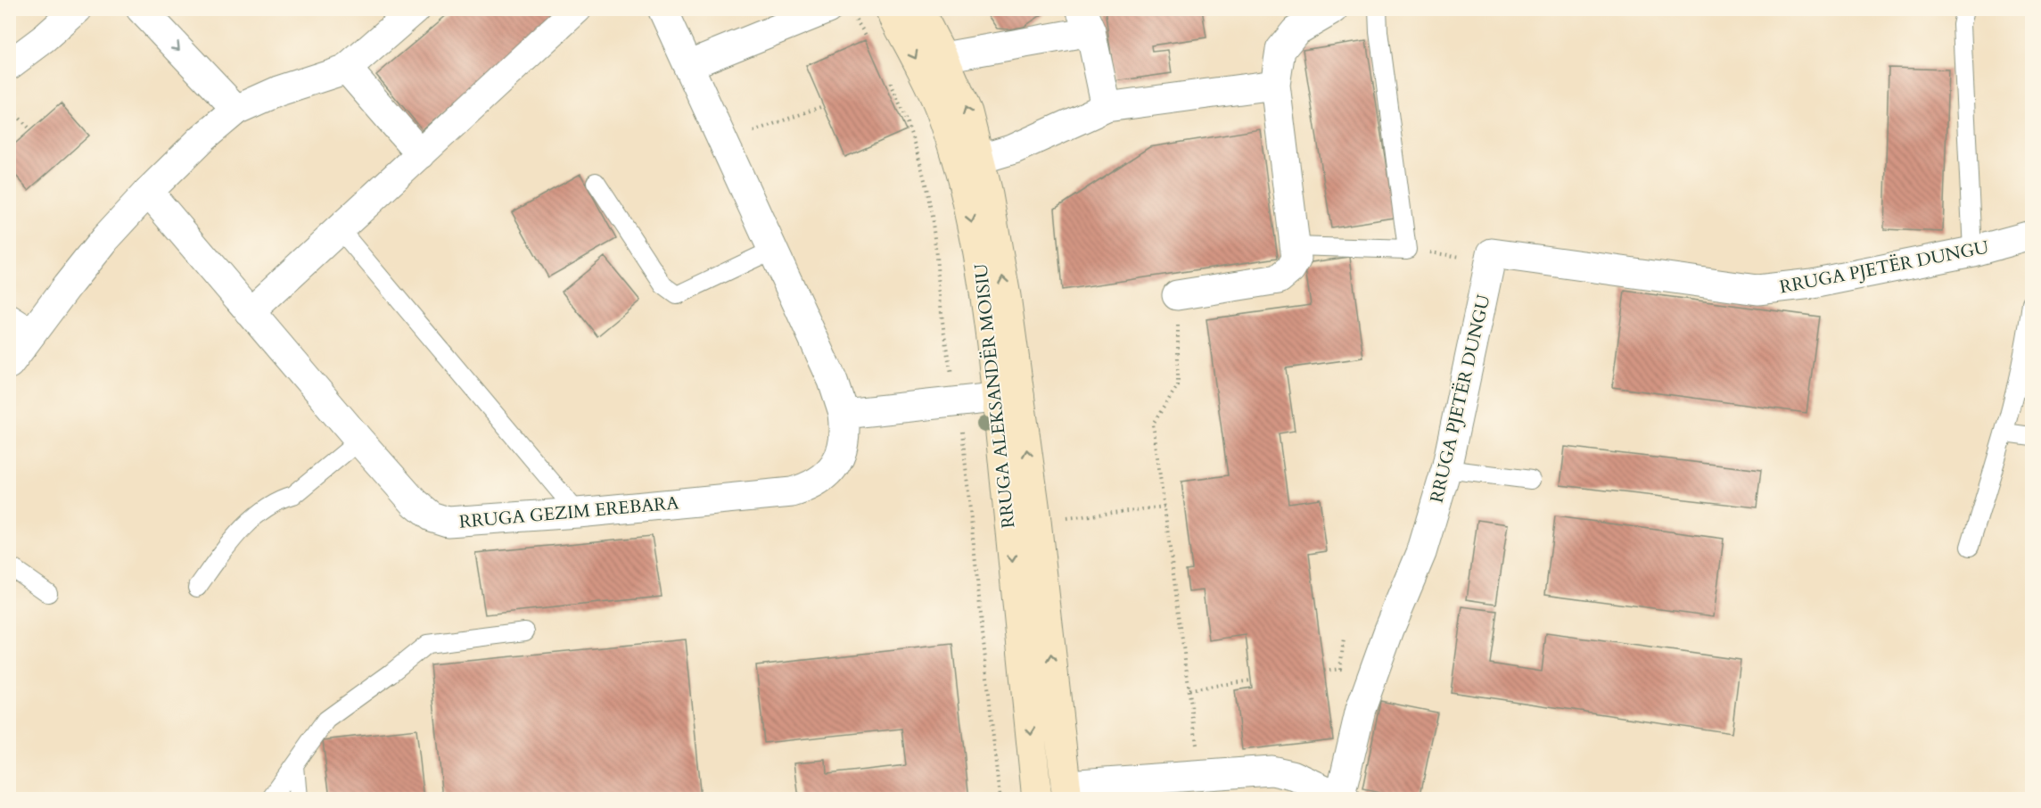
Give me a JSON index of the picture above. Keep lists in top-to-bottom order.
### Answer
{
  "streets": {
    "main road": ["RRUGA ALEKSANDËR MOISIU"],
    "street": ["RRUGA PJETËR DUNGU", "RRUGA GEZIM EREBARA"]
  },
  "crossings": [
    ["RRUGA PJETËR DUNGU", "RRUGA ALEKSANDËR MOISIU"]
  ]
}
